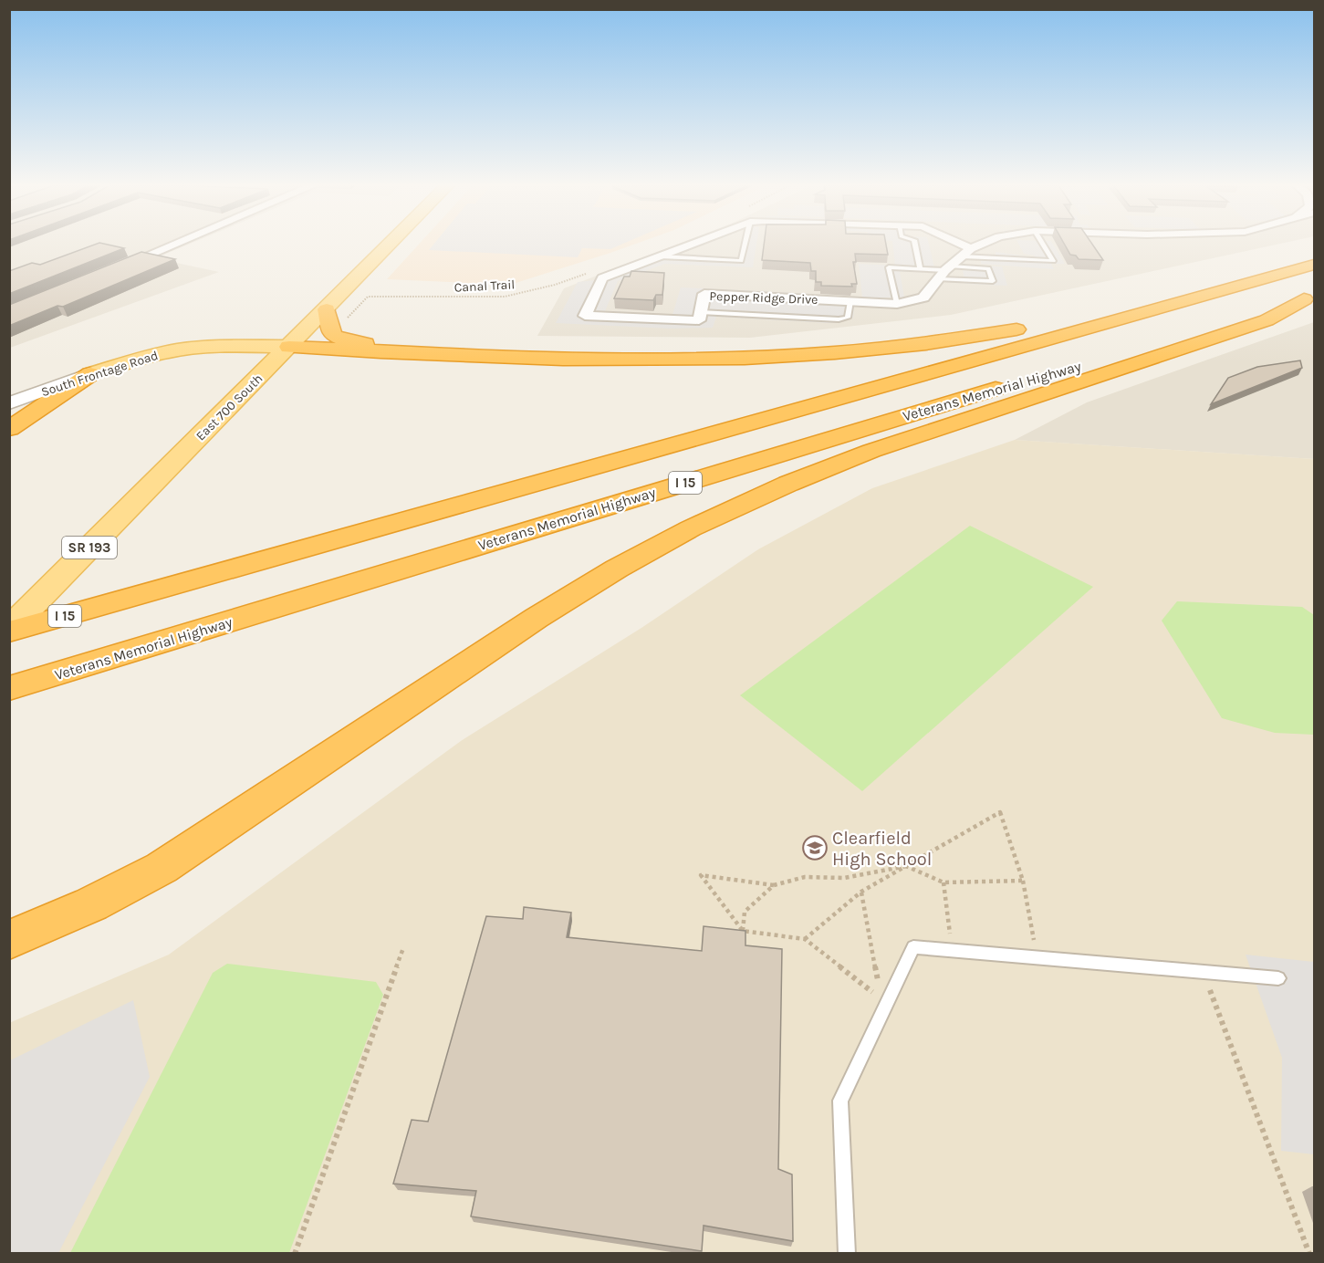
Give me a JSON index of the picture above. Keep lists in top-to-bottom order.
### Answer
{
  "streets": {
    "highway": ["Veterans Memorial Highway", "I 15"],
    "main road": ["South Frontage Road", "East 700 South", "SR 193"],
    "street": ["Pepper Ridge Drive"],
    "path": ["Canal Trail"]
  },
  "crossings": [
    ["South Frontage Road", "East 700 South"],
    ["East 700 South", "I 15"]
  ],
  "places": {
    "school or university": ["Clearfield High School"]
  }
}
